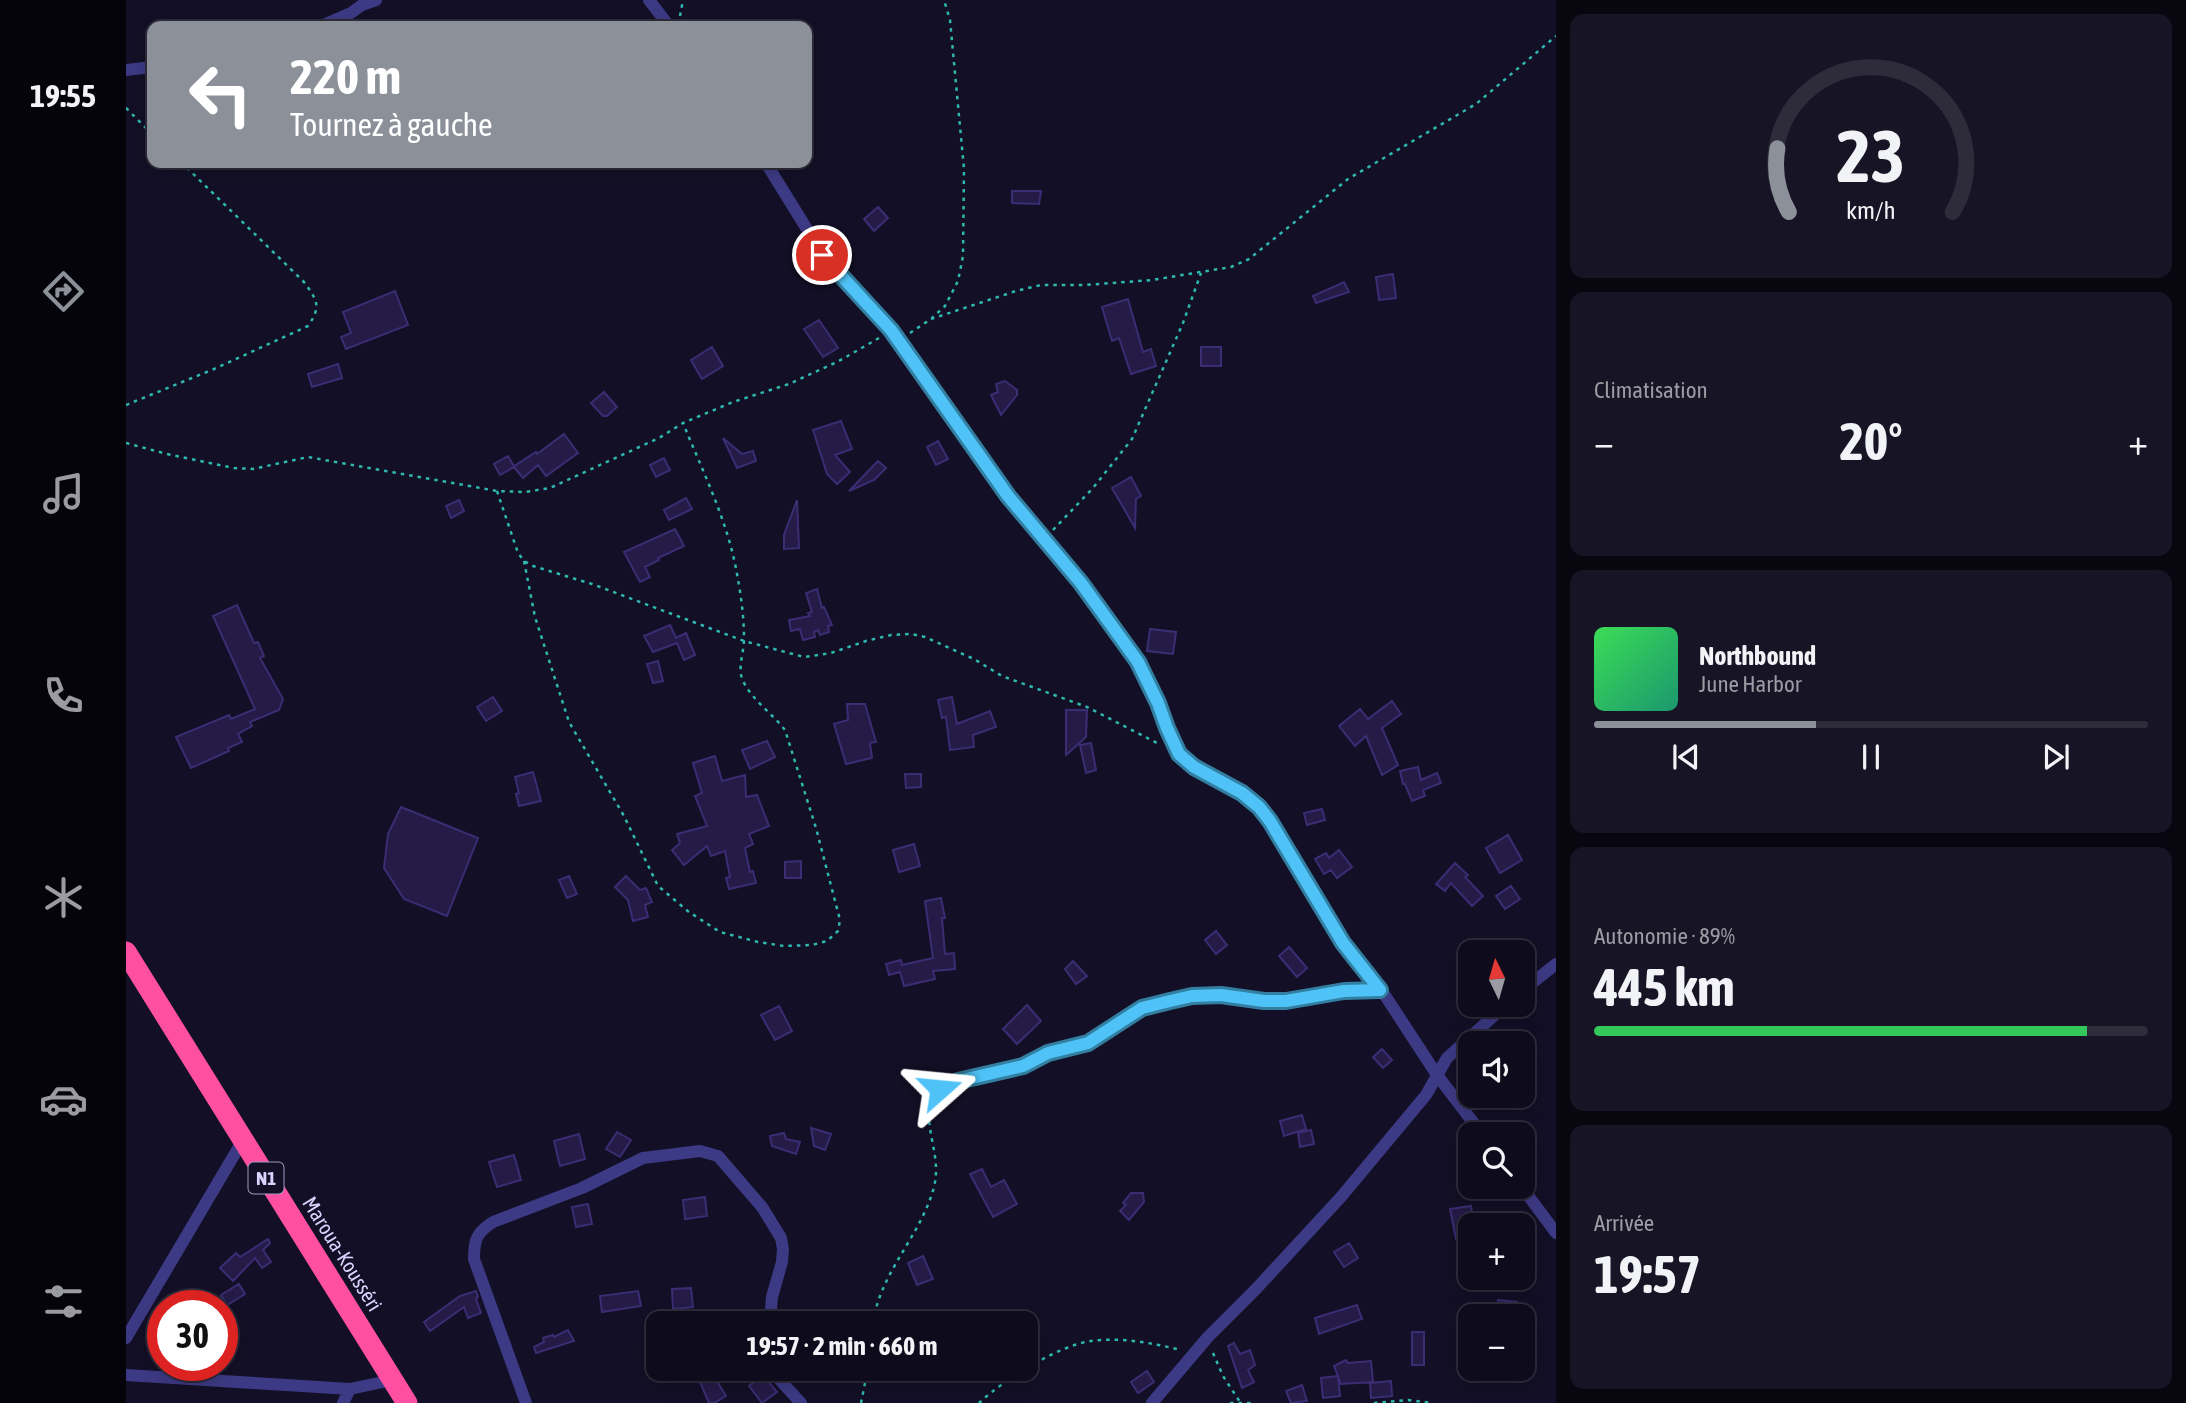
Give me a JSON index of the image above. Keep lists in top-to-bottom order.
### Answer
{
  "streets": {
    "highway": ["N1", "Maroua-Kousséri"]
  },
  "north": "top",
  "page": {
    "tabs": "19:55",
    "turn": ["220 m", "Tournez à gauche"],
    "tile": [
      "Climatisation",
      ["Autonomie · 89%", "445 km"],
      ["Arrivée", "19:57"]
    ],
    "heat": ["−", "20°", "+"],
    "song": ["Northbound", "June Harbor"],
    "map_buttons": ["+", "−"],
    "limit": "30",
    "trip": "19:57 · 2 min · 660 m",
    "gauge": ["23", "km/h"]
  }
}
